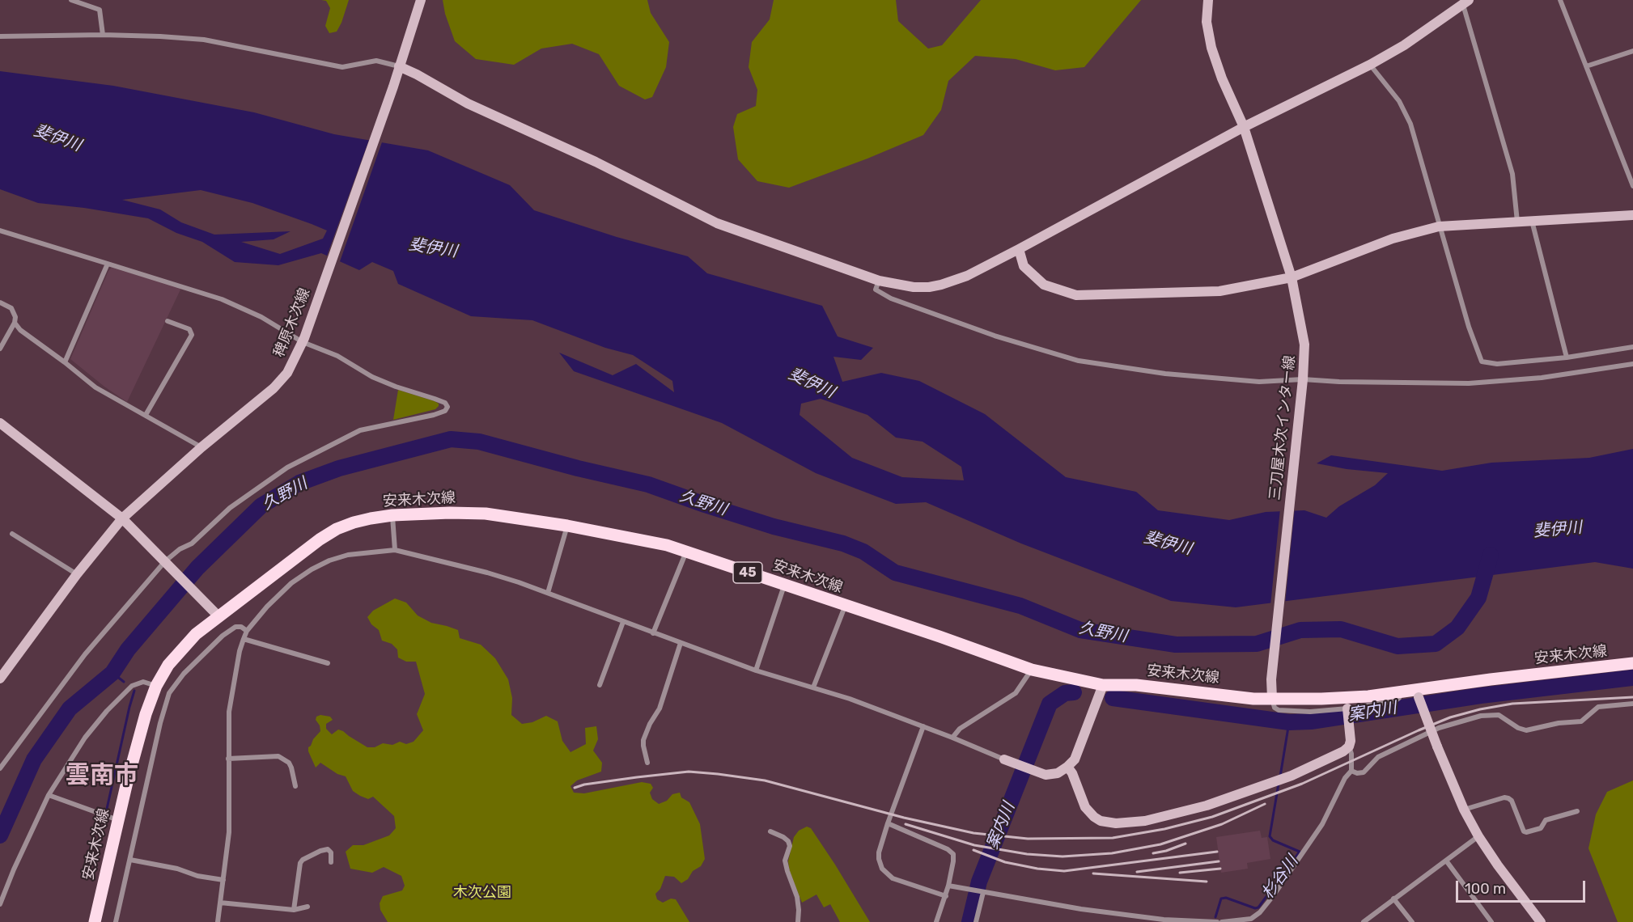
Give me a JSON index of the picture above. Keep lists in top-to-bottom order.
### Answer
{
  "streets": {
    "main road": ["安来木次線", "45"],
    "street": ["稗原木次線", "三刀屋木次インター線"]
  },
  "crossings": [
    ["三刀屋木次インター線", "安来木次線"]
  ],
  "districts": ["雲南市"],
  "water": [
    "斐伊川",
    "久野川",
    "案内川",
    "杉谷川"
  ],
  "parks": ["木次公園"],
  "scale_bar": "100 m"
}
